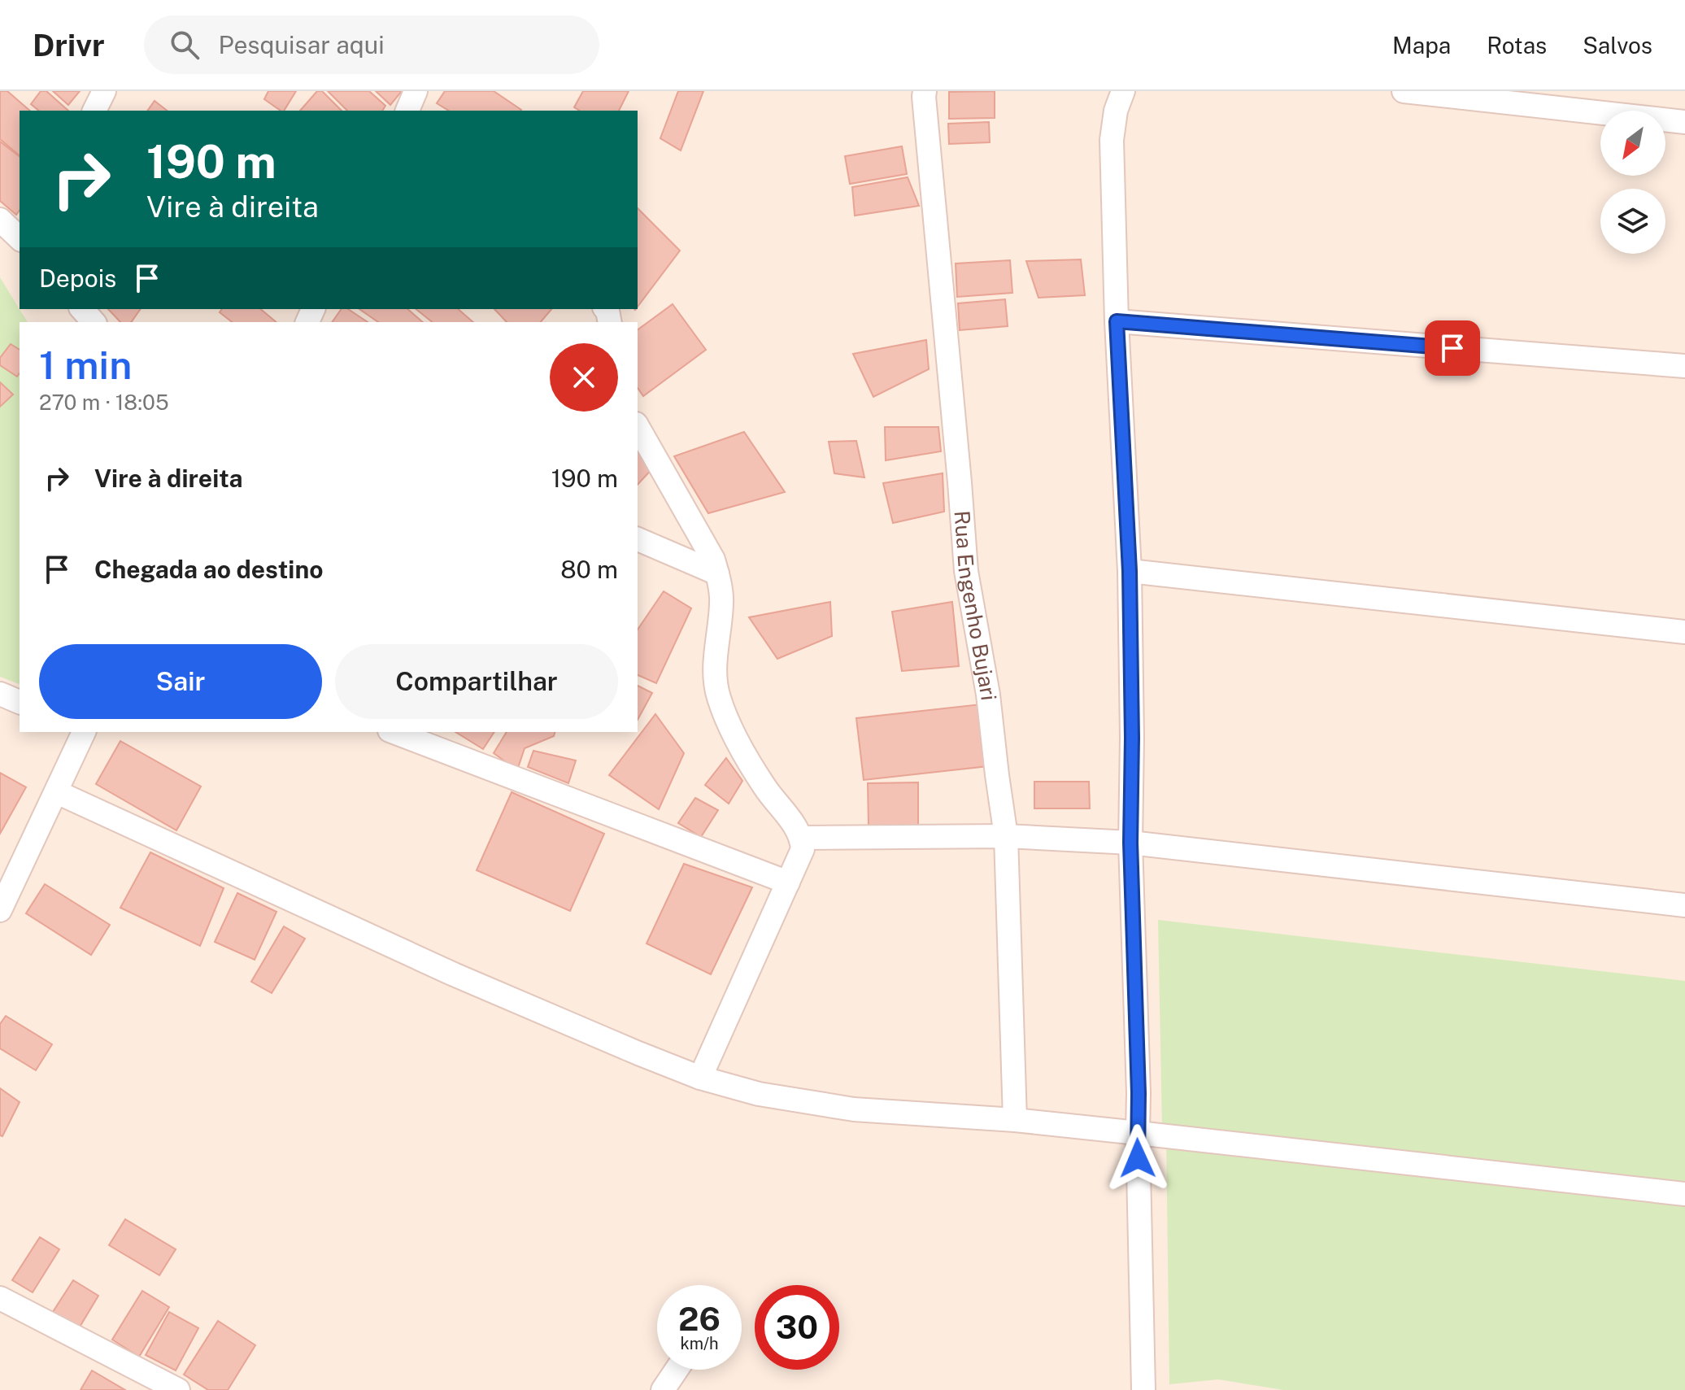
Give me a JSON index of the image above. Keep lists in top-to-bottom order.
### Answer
{
  "streets": {
    "street": ["Rua Engenho Bujari"]
  },
  "north": "bottom left",
  "page": {
    "header": "Drivr",
    "search": "Pesquisar aqui",
    "nav": ["Mapa", "Rotas", "Salvos"],
    "turn": ["190 m", "Vire à direita"],
    "then": "Depois",
    "heading": ["1 min", "270 m · 18:05"],
    "list": [
      {
        "name": "Vire à direita",
        "value": "190 m"
      },
      {
        "name": "Chegada ao destino",
        "value": "80 m"
      }
    ],
    "buttons": ["Sair", "Compartilhar"],
    "speed": "26 km/h",
    "limit": "30"
  }
}
